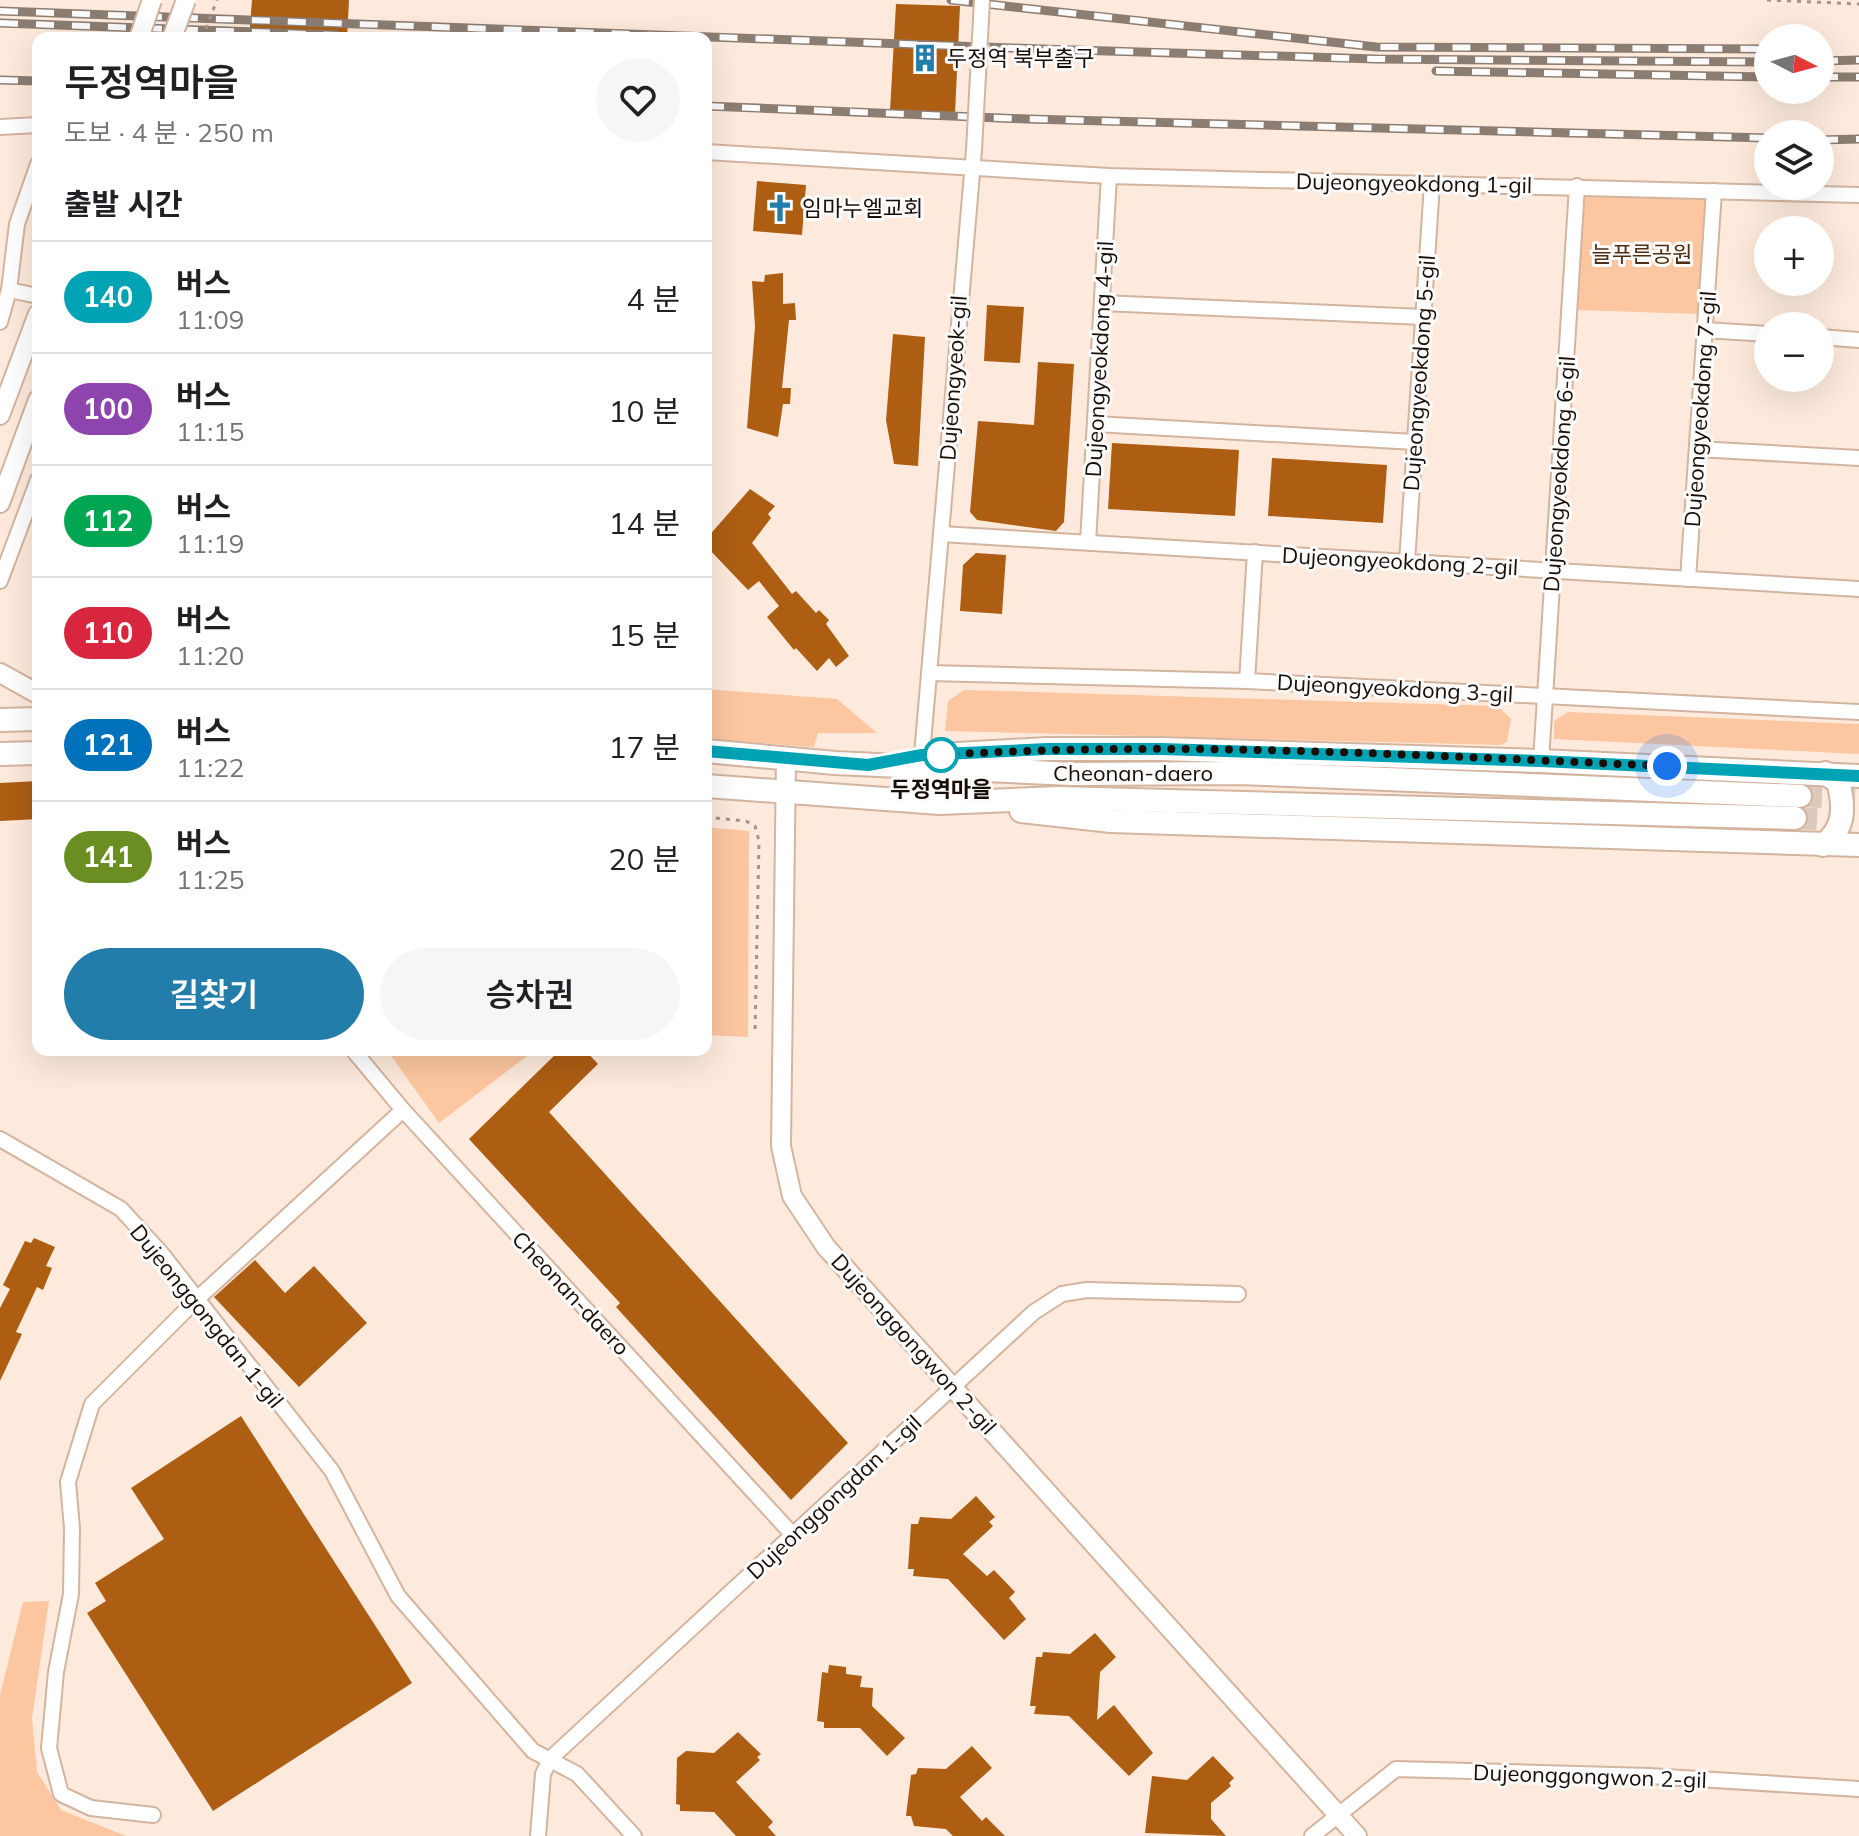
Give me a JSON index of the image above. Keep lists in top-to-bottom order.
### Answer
{
  "streets": {
    "main road": ["Cheonan-daero"],
    "street": [
      "Dujeongyeokdong 1-gil",
      "Dujeongyeokdong 4-gil",
      "Dujeongyeokdong 5-gil",
      "Dujeongyeok-gil",
      "Dujeongyeokdong 7-gil",
      "Dujeongyeokdong 6-gil",
      "Dujeongyeokdong 2-gil",
      "Dujeongyeokdong 3-gil",
      "Dujeonggongdan 1-gil",
      "Dujeonggongwon 2-gil"
    ]
  },
  "crossings": [
    ["Dujeongyeokdong 1-gil", "Dujeongyeokdong 4-gil"],
    ["Dujeongyeokdong 1-gil", "Dujeongyeokdong 5-gil"],
    ["Dujeongyeokdong 1-gil", "Dujeongyeok-gil"],
    ["Dujeongyeokdong 1-gil", "Dujeongyeokdong 7-gil"],
    ["Dujeongyeokdong 1-gil", "Dujeongyeokdong 6-gil"],
    ["Dujeongyeokdong 4-gil", "Dujeongyeokdong 2-gil"],
    ["Dujeongyeokdong 5-gil", "Dujeongyeokdong 2-gil"],
    ["Dujeongyeok-gil", "Dujeongyeokdong 2-gil"],
    ["Dujeongyeok-gil", "Dujeongyeokdong 3-gil"],
    ["Dujeongyeokdong 7-gil", "Dujeongyeokdong 2-gil"],
    ["Dujeongyeokdong 6-gil", "Dujeongyeokdong 2-gil"],
    ["Dujeongyeokdong 6-gil", "Dujeongyeokdong 3-gil"],
    ["Cheonan-daero", "Dujeonggongdan 1-gil"],
    ["Cheonan-daero", "Dujeonggongwon 2-gil"],
    ["Dujeonggongdan 1-gil", "Dujeonggongwon 2-gil"]
  ],
  "parks": ["늘푸른공원"],
  "places": {
    "building": ["두정역 북부출구"],
    "church": ["임마누엘교회"],
    "other": ["두정역마을"]
  },
  "lines": ["bus line 140"],
  "north": "right",
  "page": {
    "map_buttons": ["+", "−"],
    "heading": [
      ["두정역마을", "도보 · 4 분 · 250 m"],
      "출발 시간"
    ],
    "list": [
      {
        "mark": "140",
        "name": "버스",
        "note": "11:09",
        "value": "4 분"
      },
      {
        "mark": "100",
        "name": "버스",
        "note": "11:15",
        "value": "10 분"
      },
      {
        "mark": "112",
        "name": "버스",
        "note": "11:19",
        "value": "14 분"
      },
      {
        "mark": "110",
        "name": "버스",
        "note": "11:20",
        "value": "15 분"
      },
      {
        "mark": "121",
        "name": "버스",
        "note": "11:22",
        "value": "17 분"
      },
      {
        "mark": "141",
        "name": "버스",
        "note": "11:25",
        "value": "20 분"
      }
    ],
    "buttons": ["길찾기", "승차권"]
  }
}
